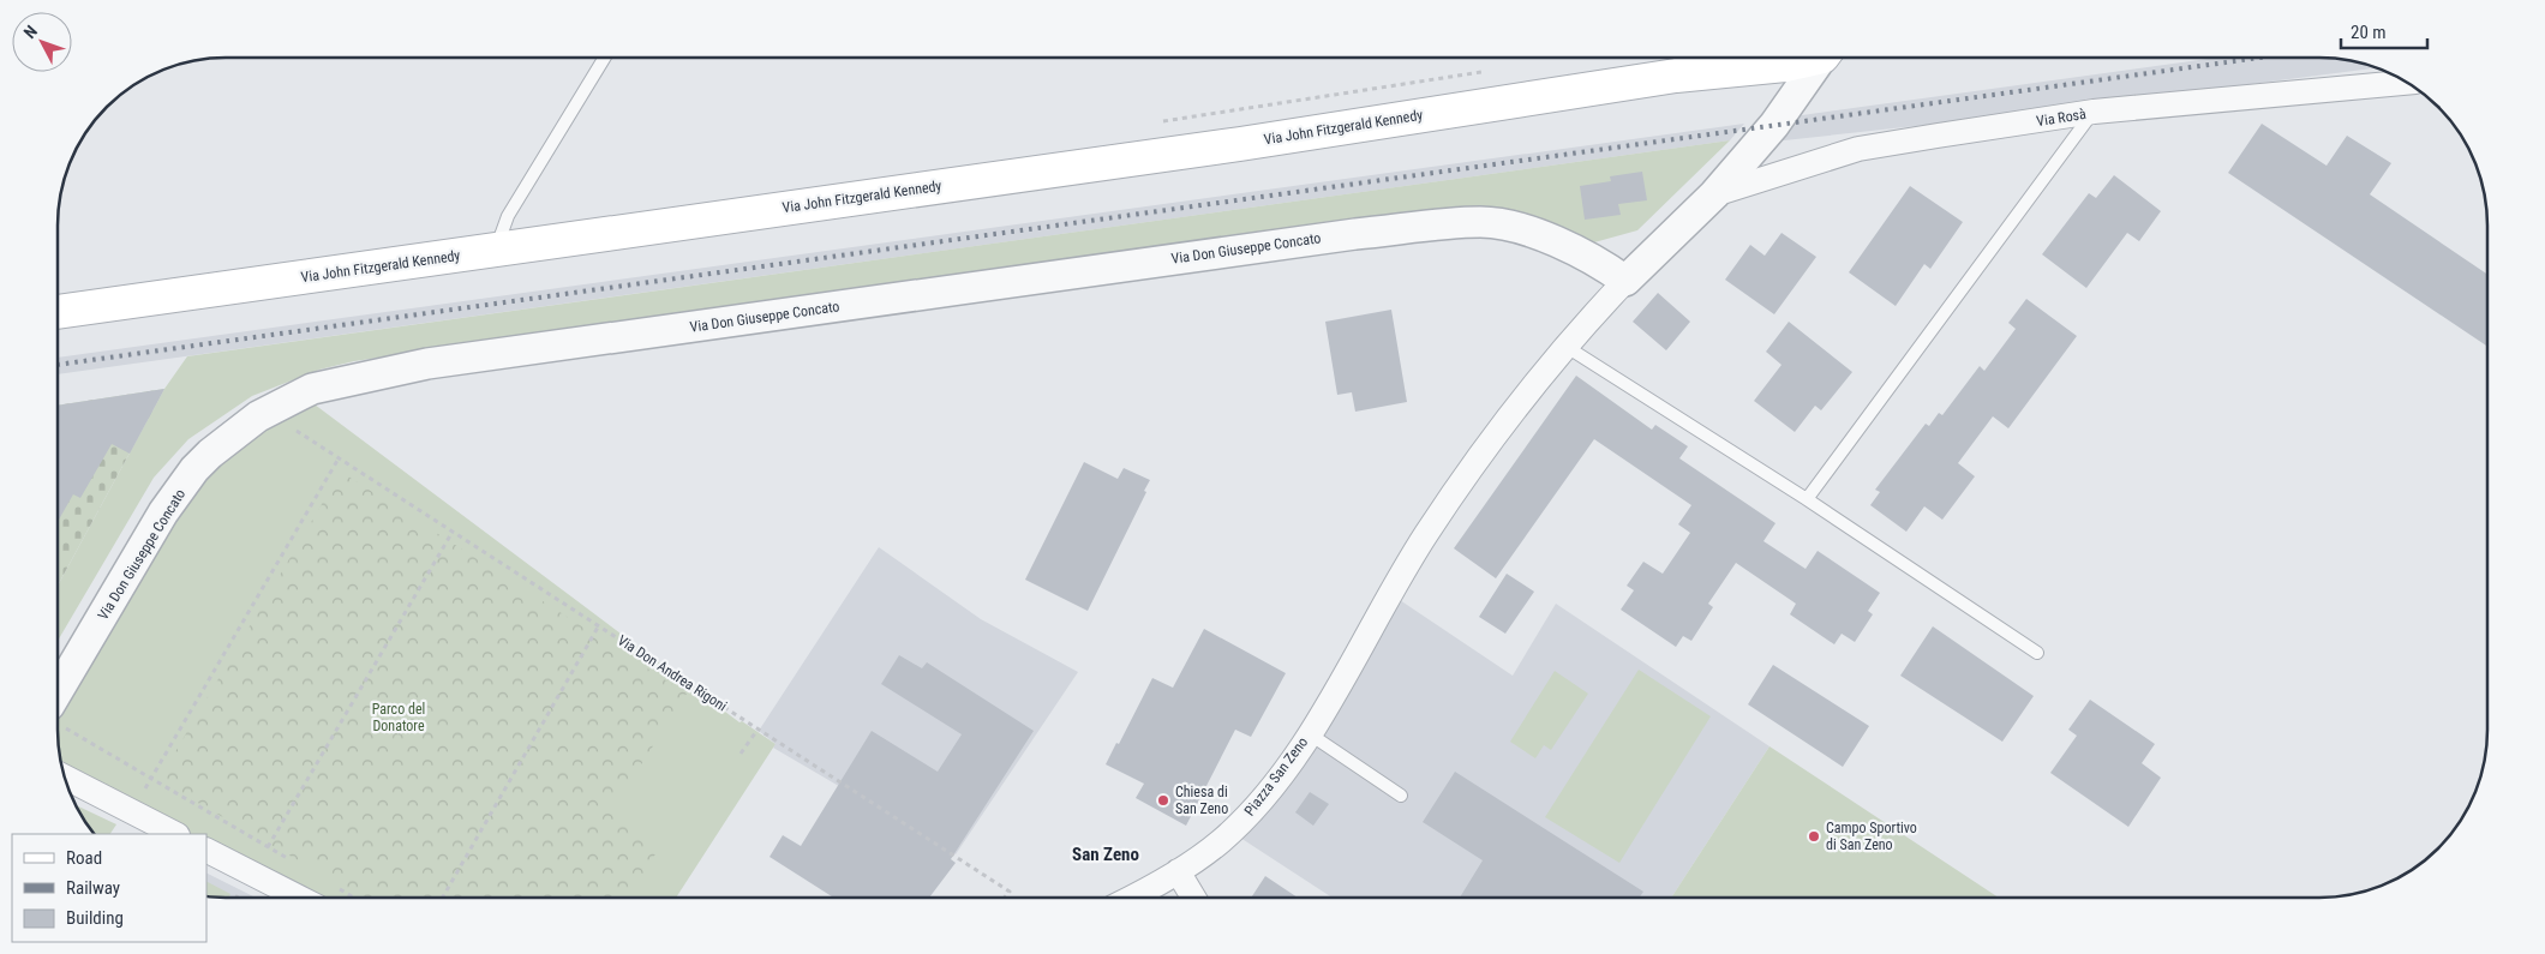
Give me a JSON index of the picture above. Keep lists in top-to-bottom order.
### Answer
{
  "streets": {
    "main road": ["Via John Fitzgerald Kennedy"],
    "street": ["Via Rosà", "Via Don Giuseppe Concato", "Piazza San Zeno"],
    "path": ["Via Don Andrea Rigoni"]
  },
  "districts": ["San Zeno"],
  "parks": ["Parco del Donatore"],
  "places": ["Chiesa di San Zeno", "Campo Sportivo di San Zeno"],
  "legend": ["Road", "Railway", "Building"],
  "scale_bar": "20 m",
  "north": "top left"
}
